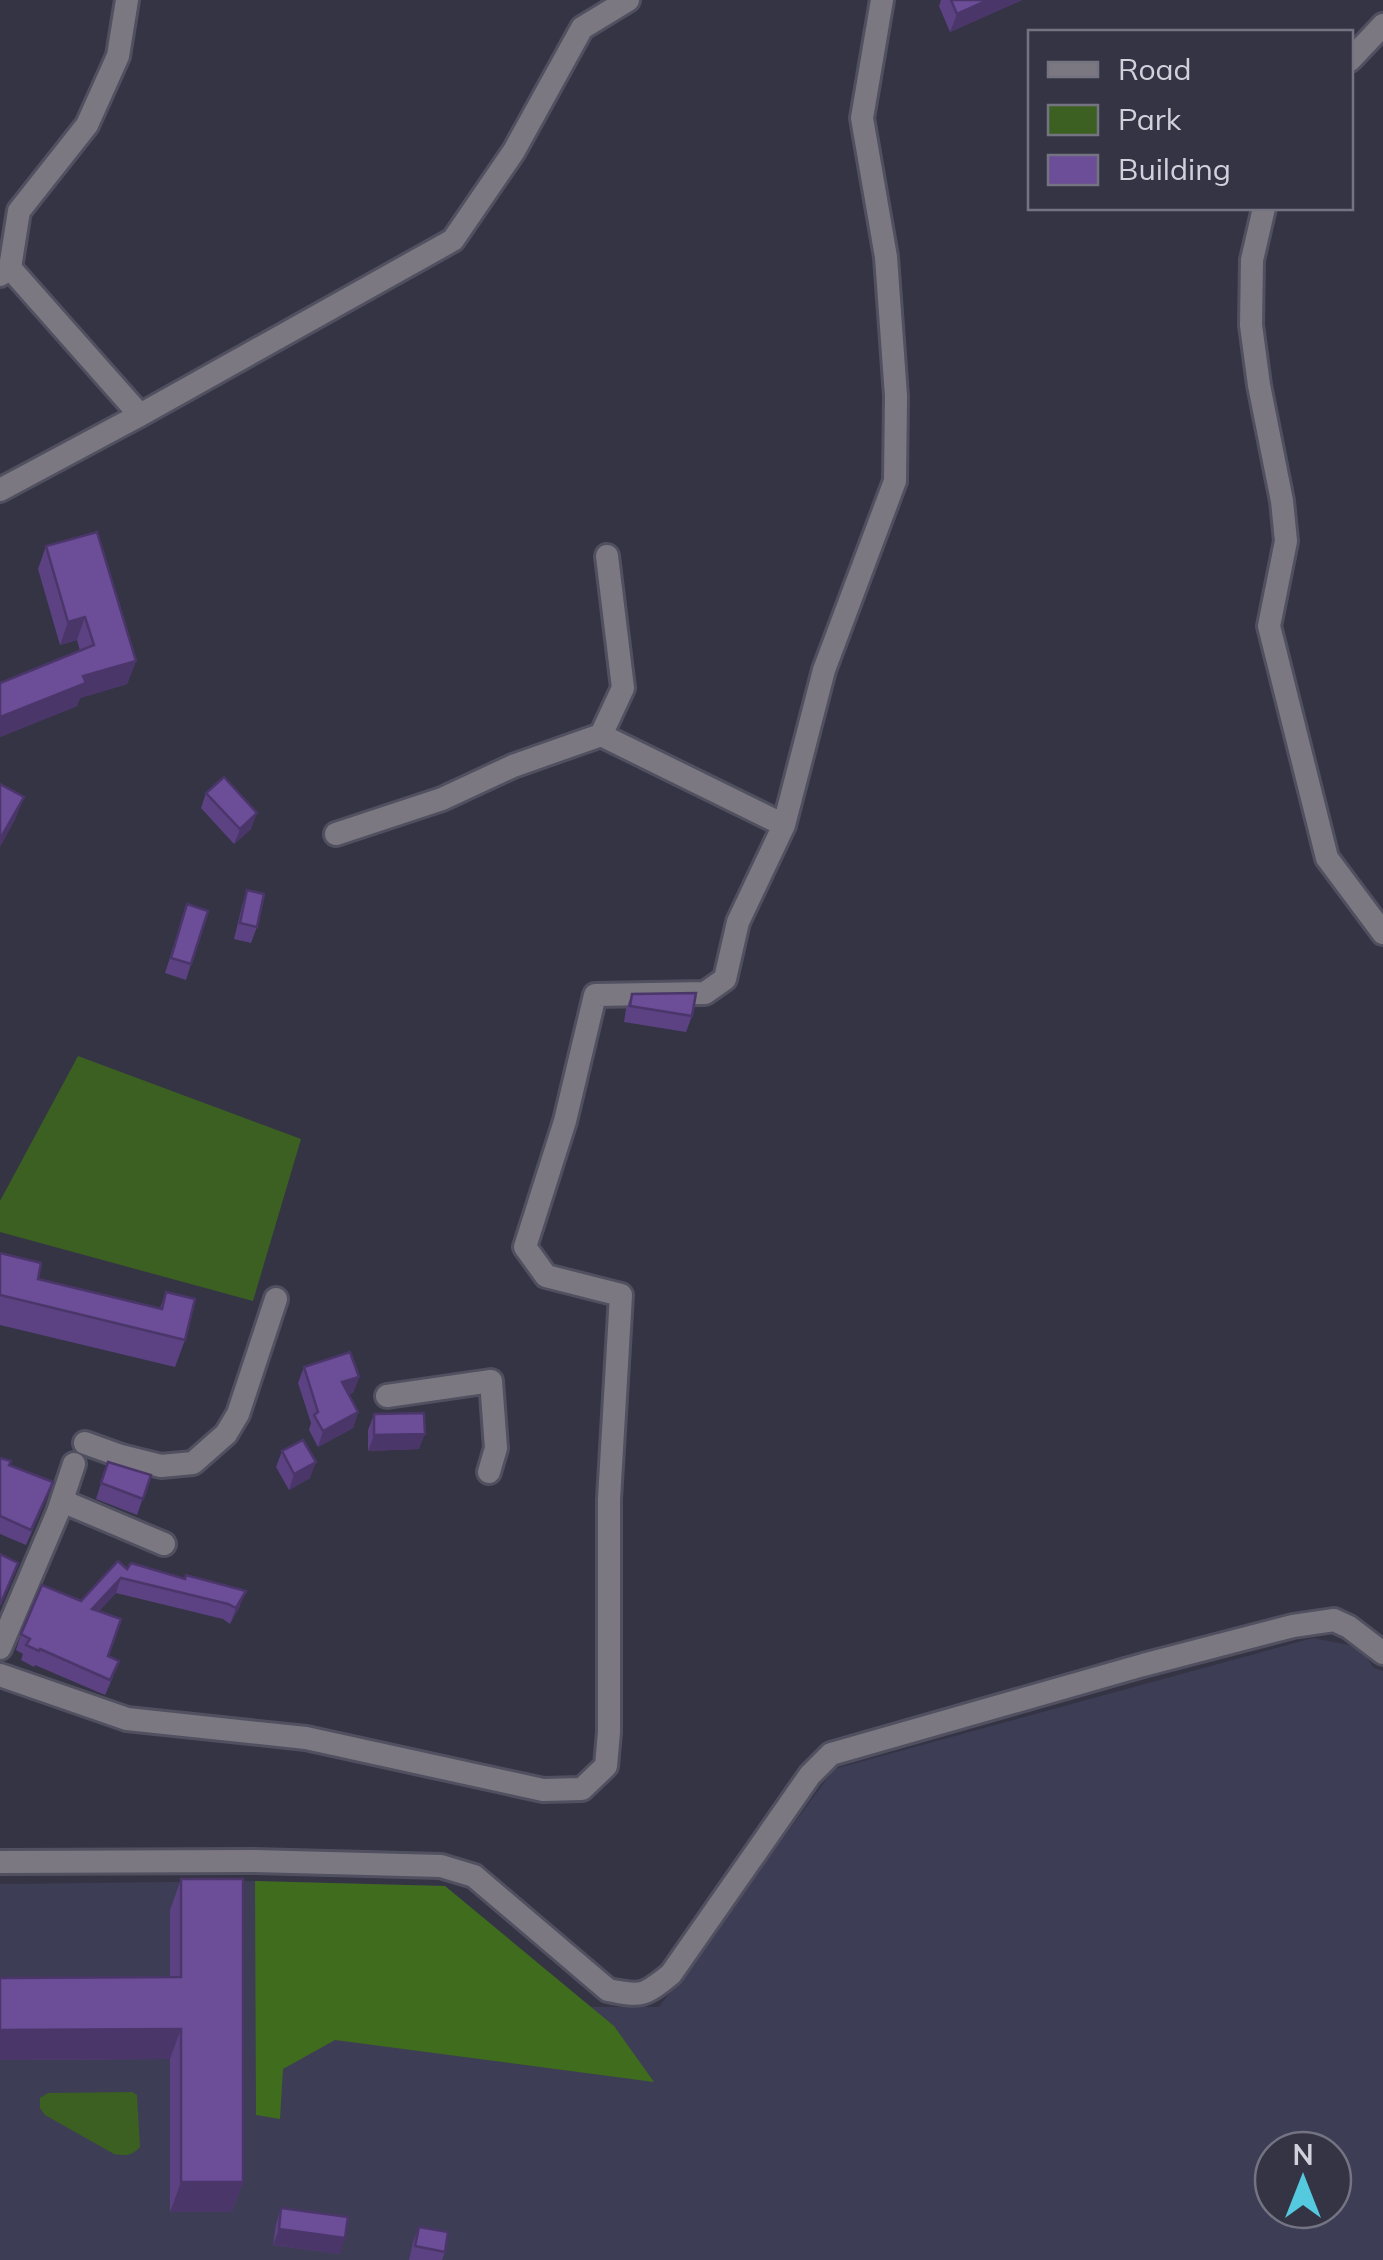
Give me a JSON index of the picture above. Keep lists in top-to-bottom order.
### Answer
{
  "legend": ["Road", "Park", "Building"],
  "north": "top"
}
